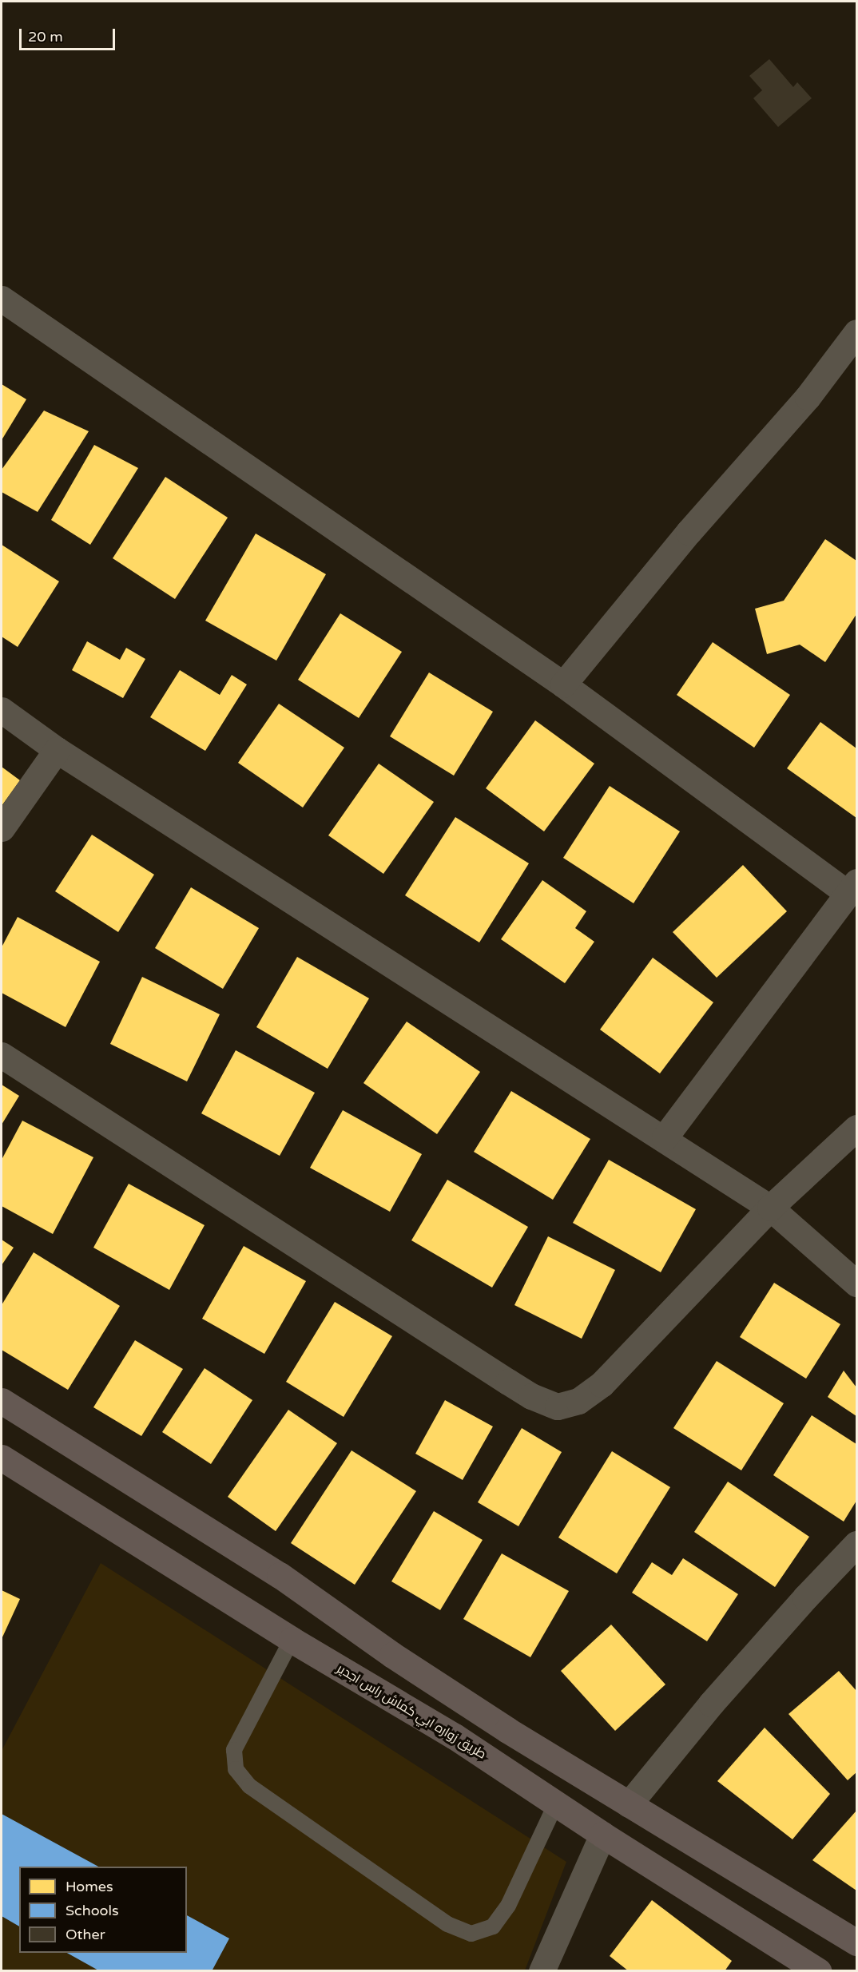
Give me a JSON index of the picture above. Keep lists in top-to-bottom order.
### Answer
{
  "streets": {
    "main road": ["طريق زواره ابي كماش راس اجدير"]
  },
  "legend": ["Homes", "Schools", "Other"],
  "scale_bar": "20 m"
}
